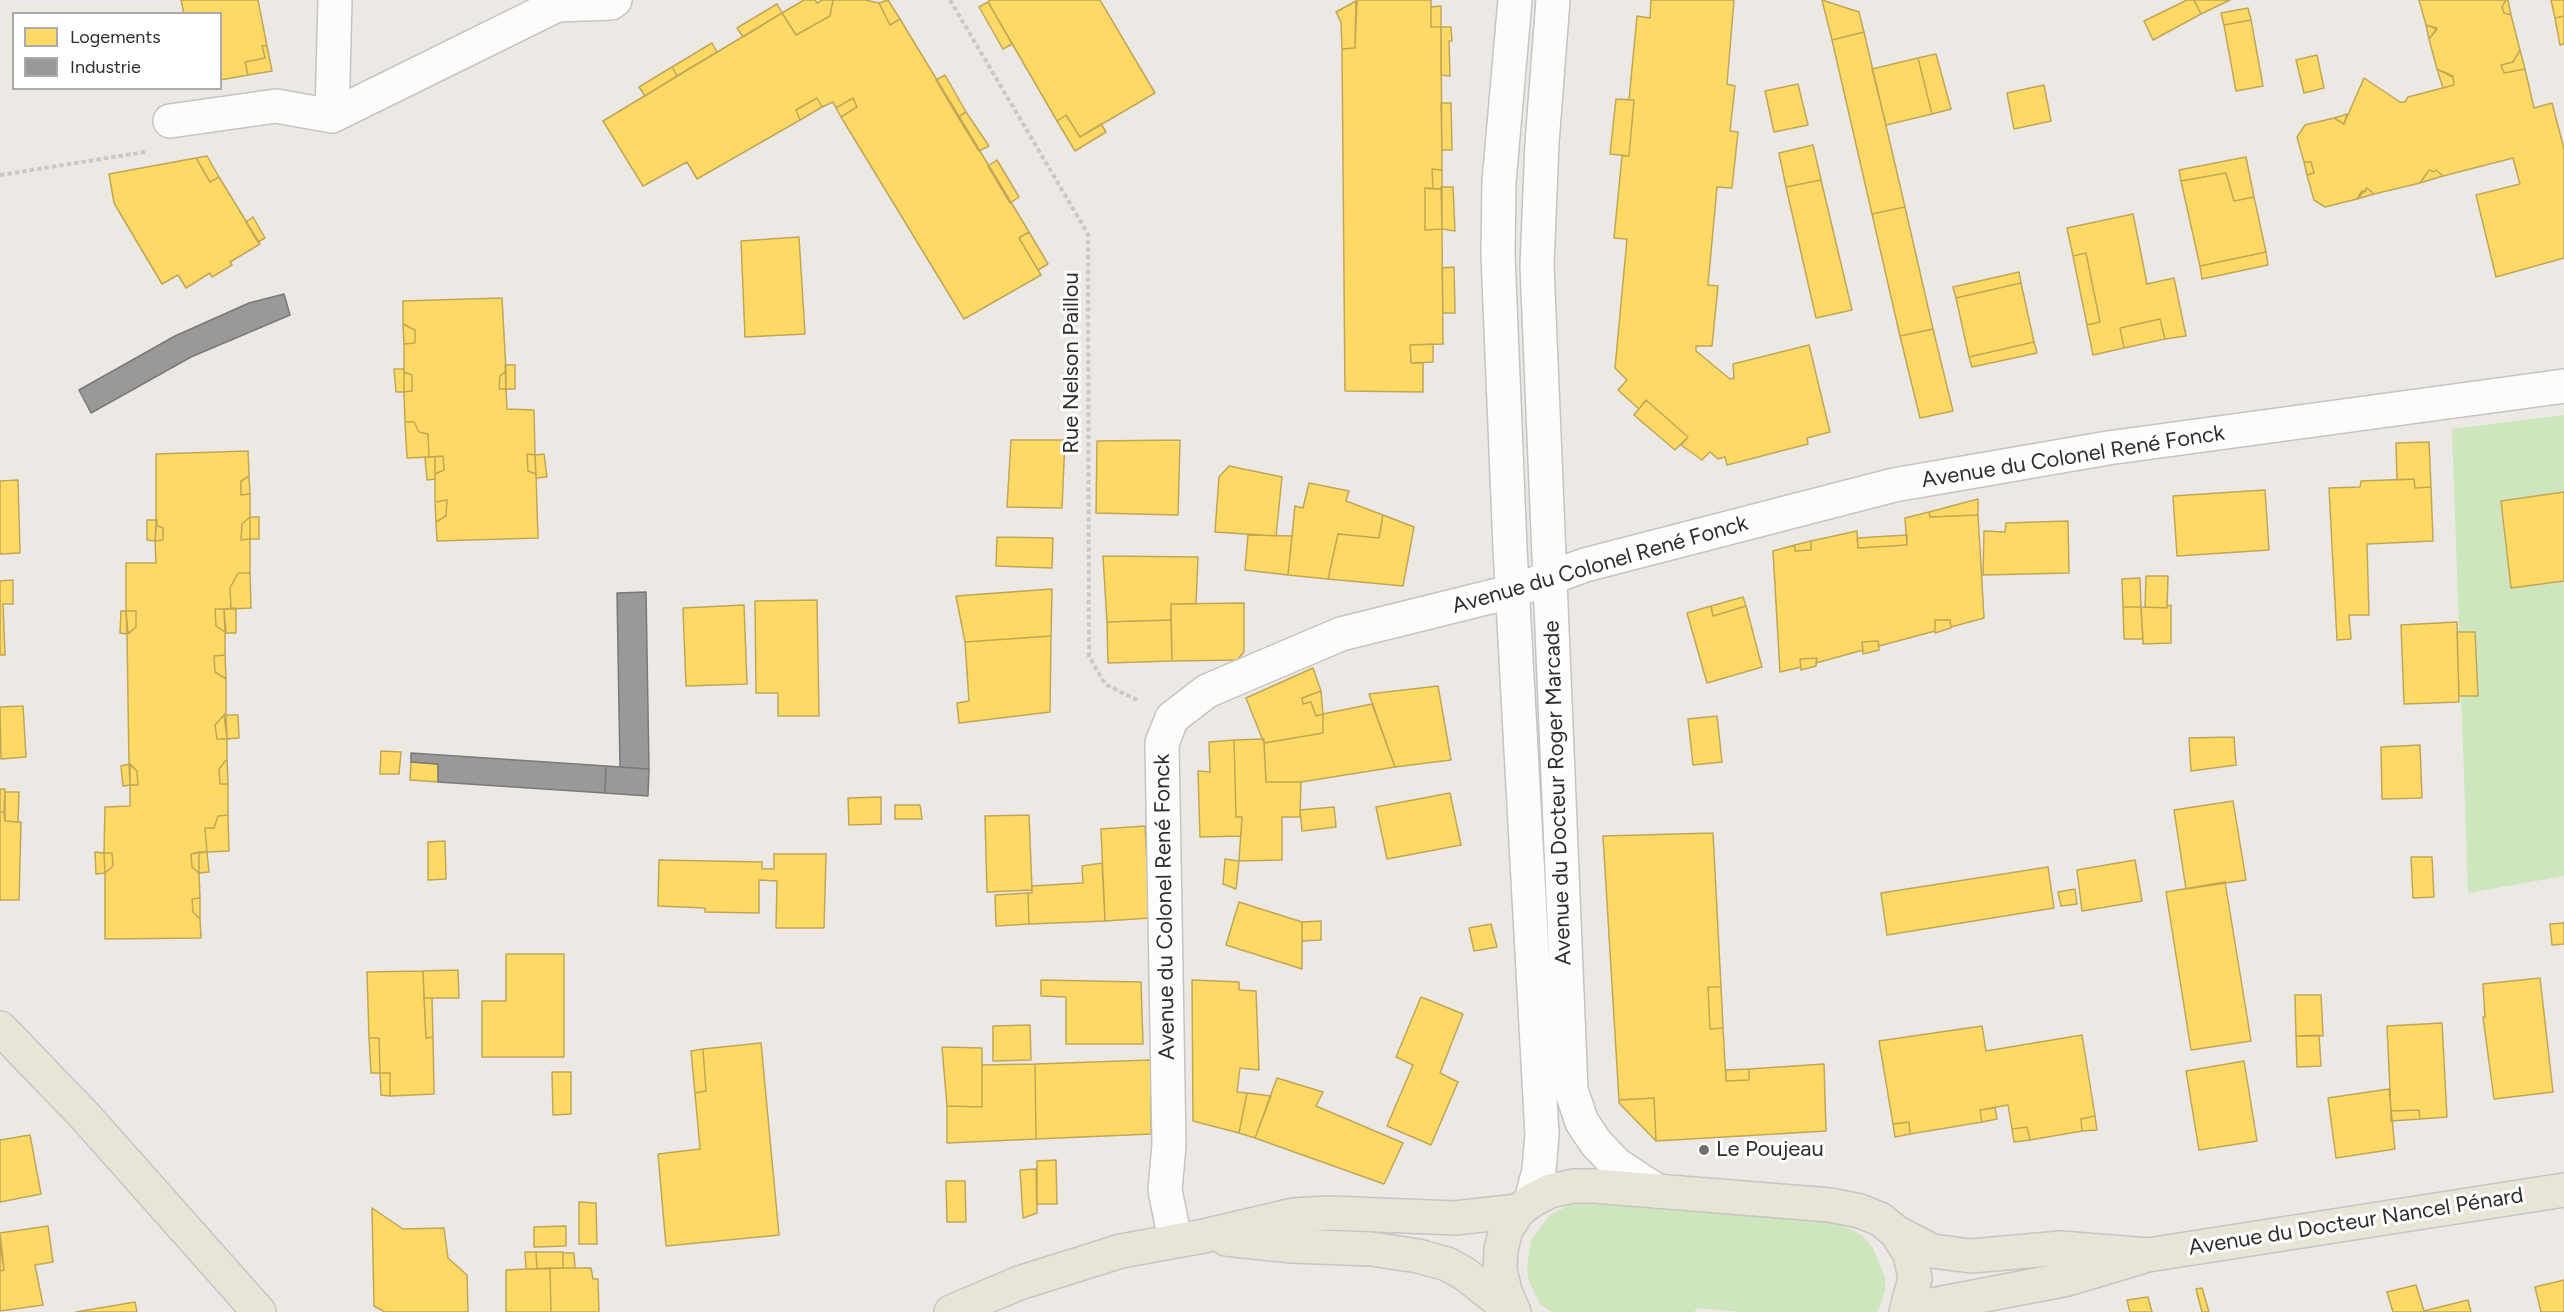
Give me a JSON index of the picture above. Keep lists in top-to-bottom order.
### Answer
{
  "streets": {
    "main road": ["Avenue du Docteur Nancel Pénard"],
    "street": ["Avenue du Colonel René Fonck", "Avenue du Docteur Roger Marcade"],
    "path": ["Rue Nelson Paillou"]
  },
  "crossings": [
    ["Rue Nelson Paillou", "Avenue du Colonel René Fonck"],
    ["Avenue du Colonel René Fonck", "Avenue du Docteur Roger Marcade"],
    ["Avenue du Colonel René Fonck", "Avenue du Docteur Nancel Pénard"],
    ["Avenue du Docteur Roger Marcade", "Avenue du Docteur Nancel Pénard"]
  ],
  "places": ["Le Poujeau"],
  "legend": ["Logements", "Industrie"]
}
